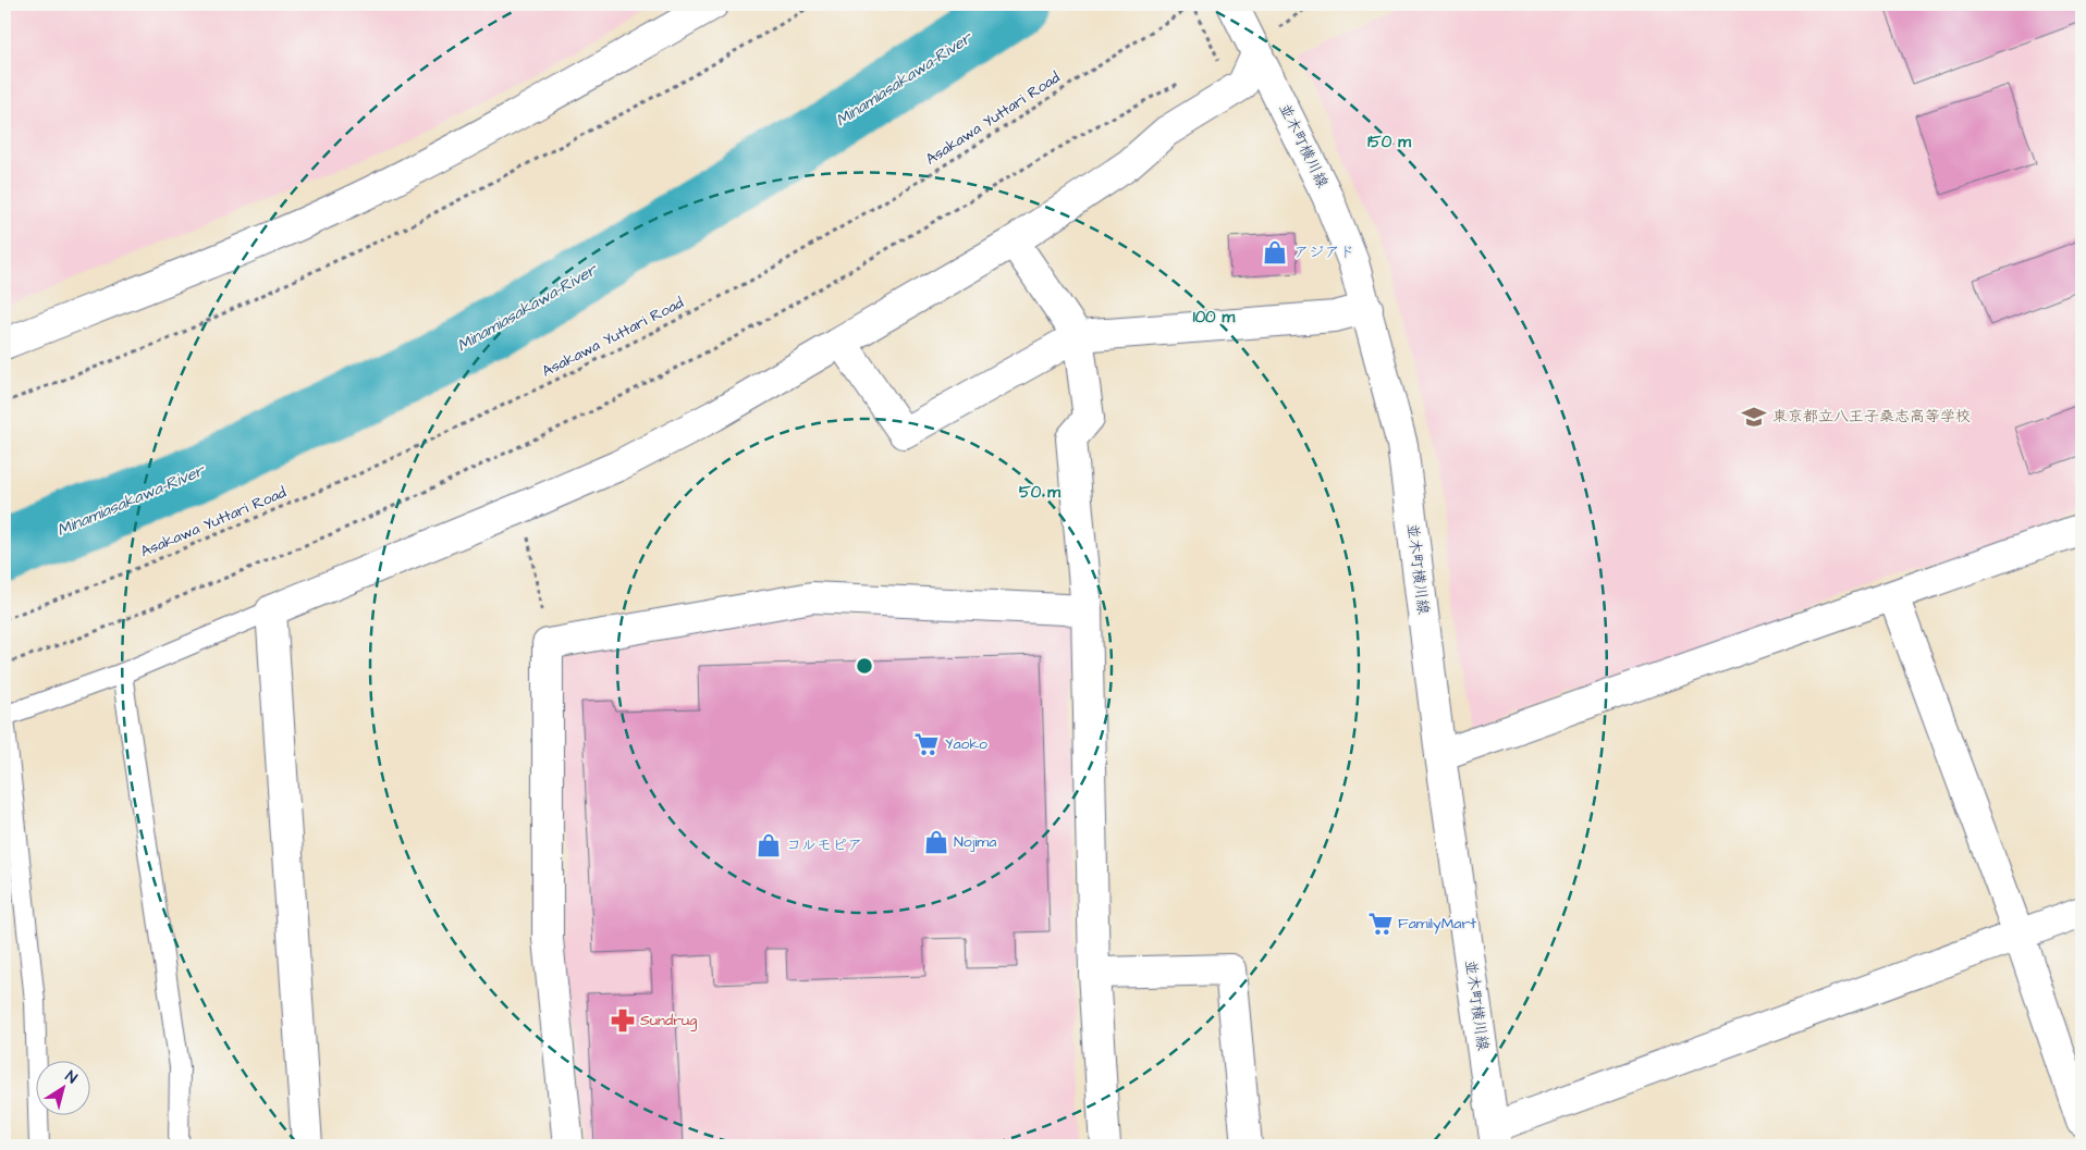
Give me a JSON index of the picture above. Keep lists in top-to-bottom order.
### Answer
{
  "streets": {
    "street": ["並木町横川線"],
    "path": ["Asakawa Yuttari Road"]
  },
  "water": ["Minamiasakawa-River"],
  "places": {
    "shop": ["アジアド", "Nojima", "コルモピア"],
    "school or university": ["東京都立八王子桑志高等学校"],
    "supermarket": ["Yaoko", "FamilyMart"],
    "pharmacy": ["Sundrug"]
  },
  "north": "top right",
  "rings": ["150 m", "100 m", "50 m"]
}
